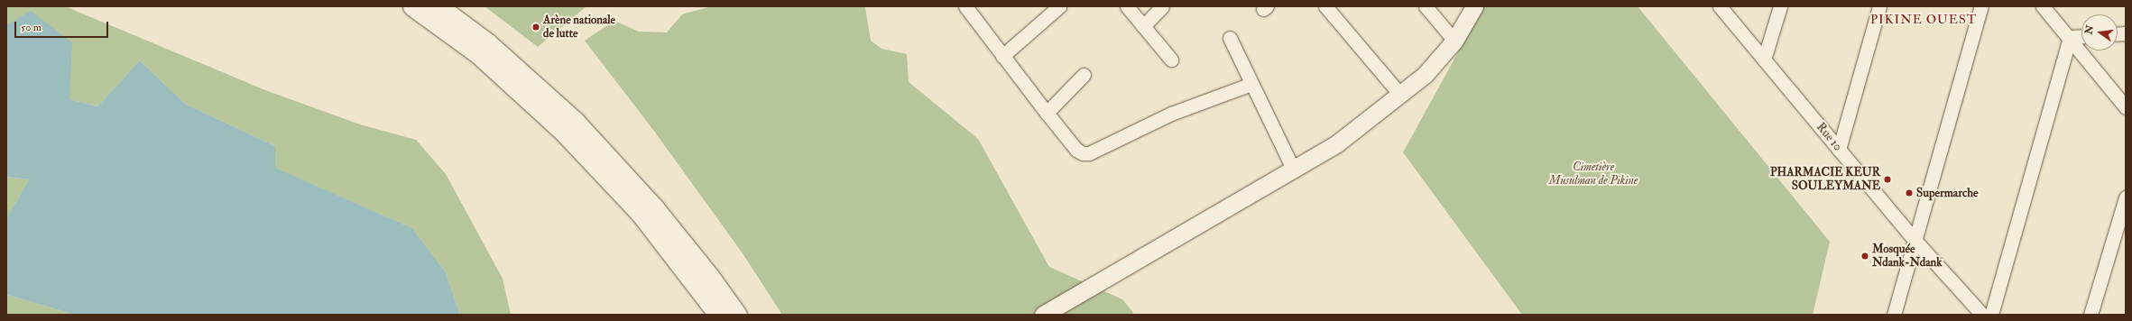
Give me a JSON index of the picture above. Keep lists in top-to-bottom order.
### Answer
{
  "streets": {
    "street": ["Rue 10"]
  },
  "districts": ["PIKINE OUEST"],
  "parks": ["Cimetière Musulman de Pikine"],
  "places": [
    "Arène nationale de lutte",
    "PHARMACIE KEUR SOULEYMANE",
    "Supermarche",
    "Mosquée Ndank-Ndank"
  ],
  "scale_bar": "50 m",
  "north": "left"
}
